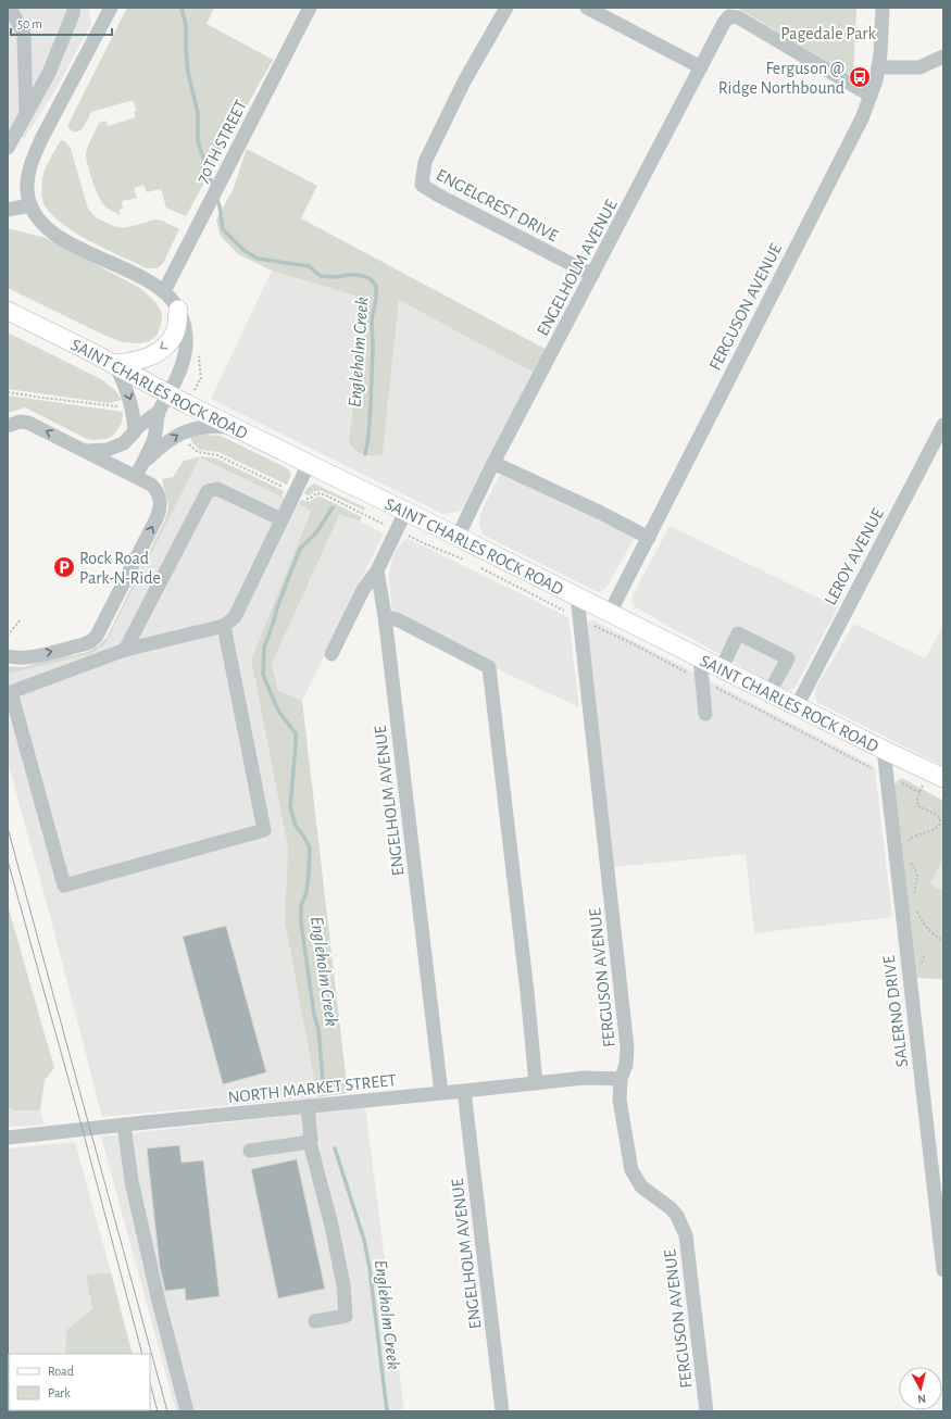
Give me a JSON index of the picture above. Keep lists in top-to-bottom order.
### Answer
{
  "streets": {
    "main road": ["SAINT CHARLES ROCK ROAD"],
    "street": [
      "70TH STREET",
      "ENGELCREST DRIVE",
      "ENGELHOLM AVENUE",
      "FERGUSON AVENUE",
      "LEROY AVENUE",
      "SALERNO DRIVE",
      "NORTH MARKET STREET"
    ]
  },
  "crossings": [
    ["ENGELCREST DRIVE", "ENGELHOLM AVENUE"],
    ["ENGELHOLM AVENUE", "FERGUSON AVENUE"],
    ["ENGELHOLM AVENUE", "SAINT CHARLES ROCK ROAD"],
    ["ENGELHOLM AVENUE", "NORTH MARKET STREET"],
    ["FERGUSON AVENUE", "SAINT CHARLES ROCK ROAD"],
    ["FERGUSON AVENUE", "NORTH MARKET STREET"],
    ["SAINT CHARLES ROCK ROAD", "LEROY AVENUE"],
    ["SAINT CHARLES ROCK ROAD", "SALERNO DRIVE"]
  ],
  "water": ["Engleholm Creek"],
  "parks": ["Pagedale Park"],
  "places": {
    "bus stop": ["Ferguson @ Ridge Northbound"],
    "parking": ["Rock Road Park-N-Ride"]
  },
  "legend": ["Road", "Park"],
  "scale_bar": "50 m",
  "north": "bottom"
}
